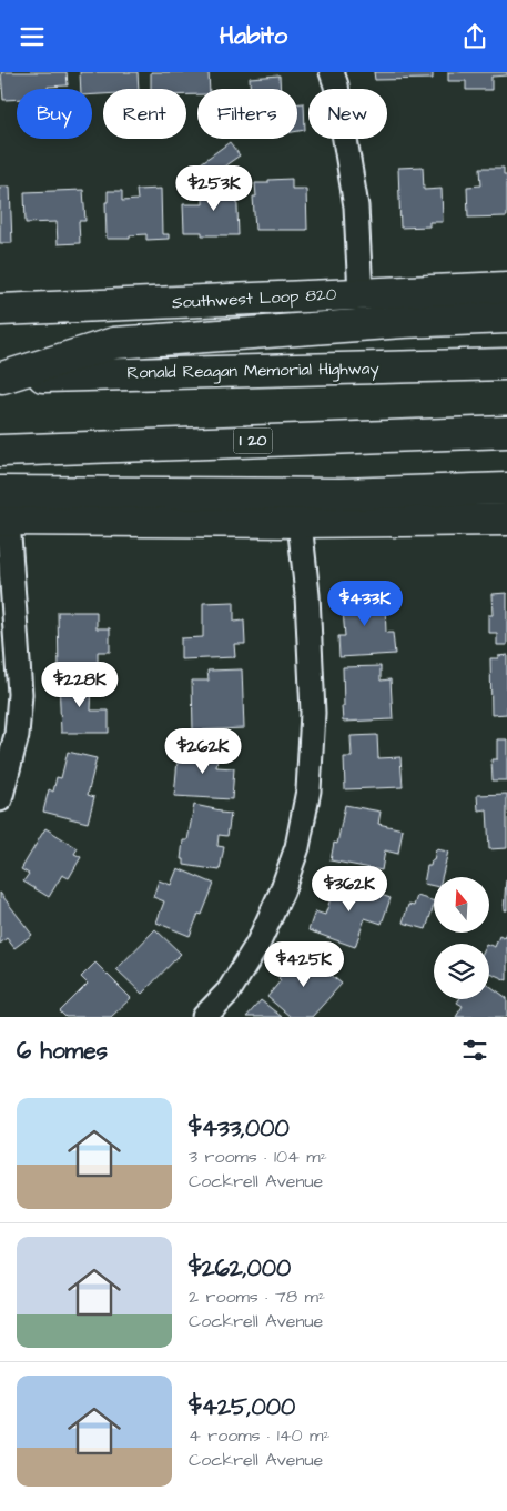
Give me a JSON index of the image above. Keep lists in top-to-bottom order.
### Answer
{
  "streets": {
    "main road": ["Southwest Loop 820", "Ronald Reagan Memorial Highway", "I 20"]
  },
  "north": "top",
  "page": {
    "header": "Habito",
    "chip": [
      "Buy",
      "Rent",
      "Filters",
      "New"
    ],
    "price": [
      "$253K",
      "$433K",
      "$228K",
      "$262K",
      "$362K",
      "$425K"
    ],
    "heading": "6 homes",
    "list": [
      {
        "name": "$433,000",
        "note": "3 rooms · 104 m² · Cockrell Avenue"
      },
      {
        "name": "$262,000",
        "note": "2 rooms · 78 m² · Cockrell Avenue"
      },
      {
        "name": "$425,000",
        "note": "4 rooms · 140 m² · Cockrell Avenue"
      }
    ]
  }
}
